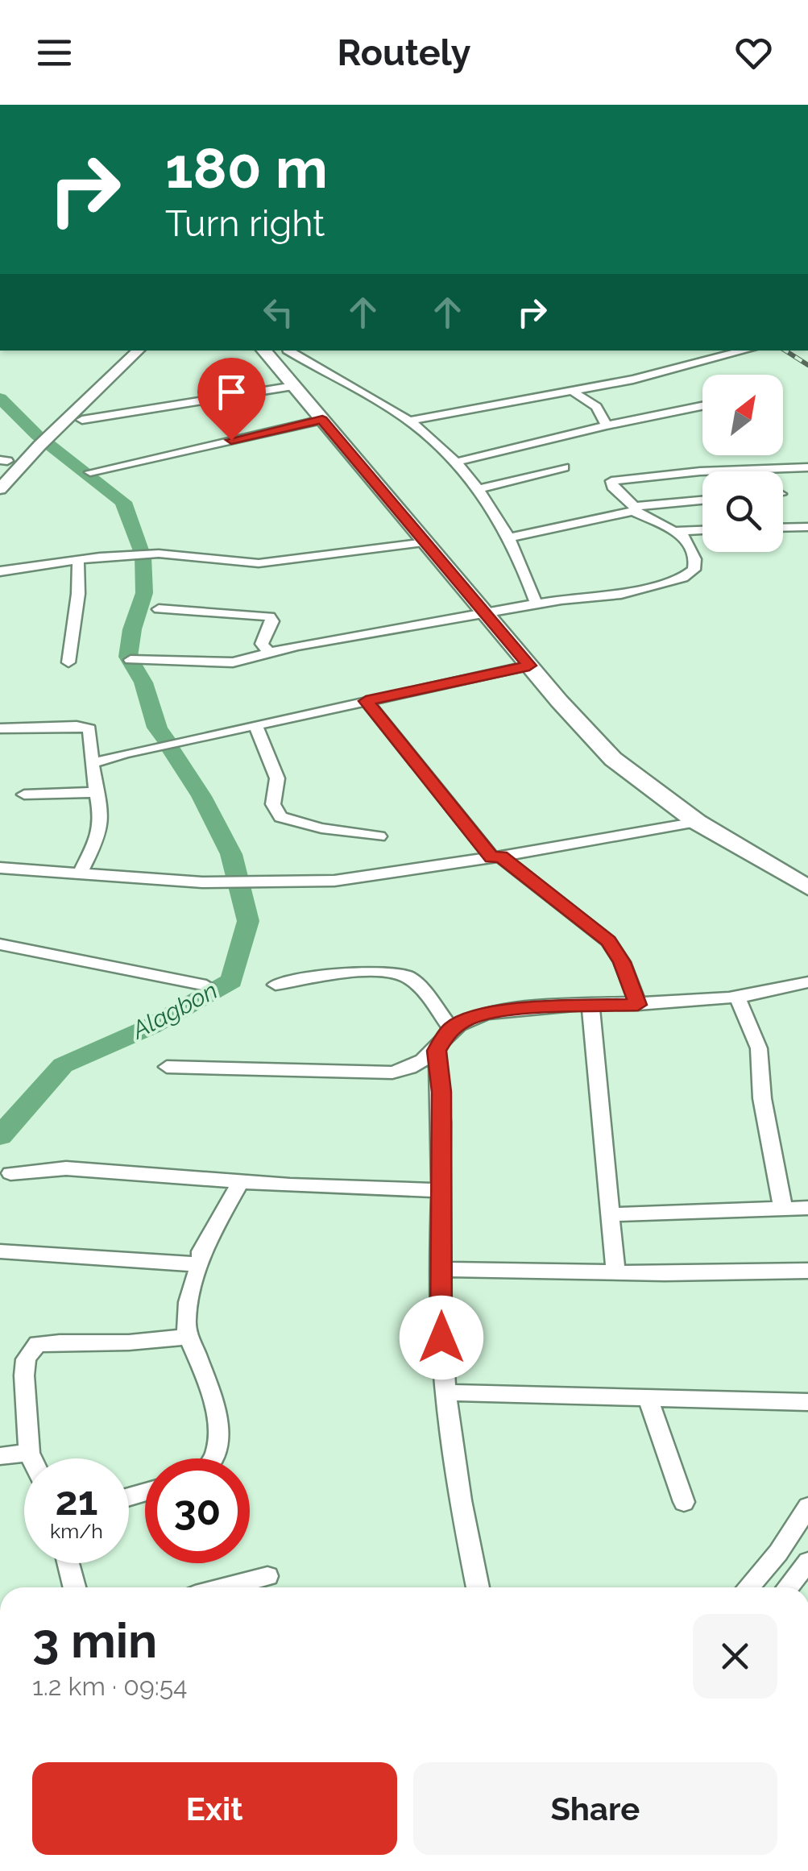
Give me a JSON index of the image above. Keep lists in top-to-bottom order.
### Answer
{
  "water": ["Alagbon"],
  "north": "top right",
  "page": {
    "header": "Routely",
    "turn": ["180 m", "Turn right"],
    "speed": "21 km/h",
    "limit": "30",
    "heading": ["3 min", "1.2 km · 09:54"],
    "buttons": ["Exit", "Share"]
  }
}
